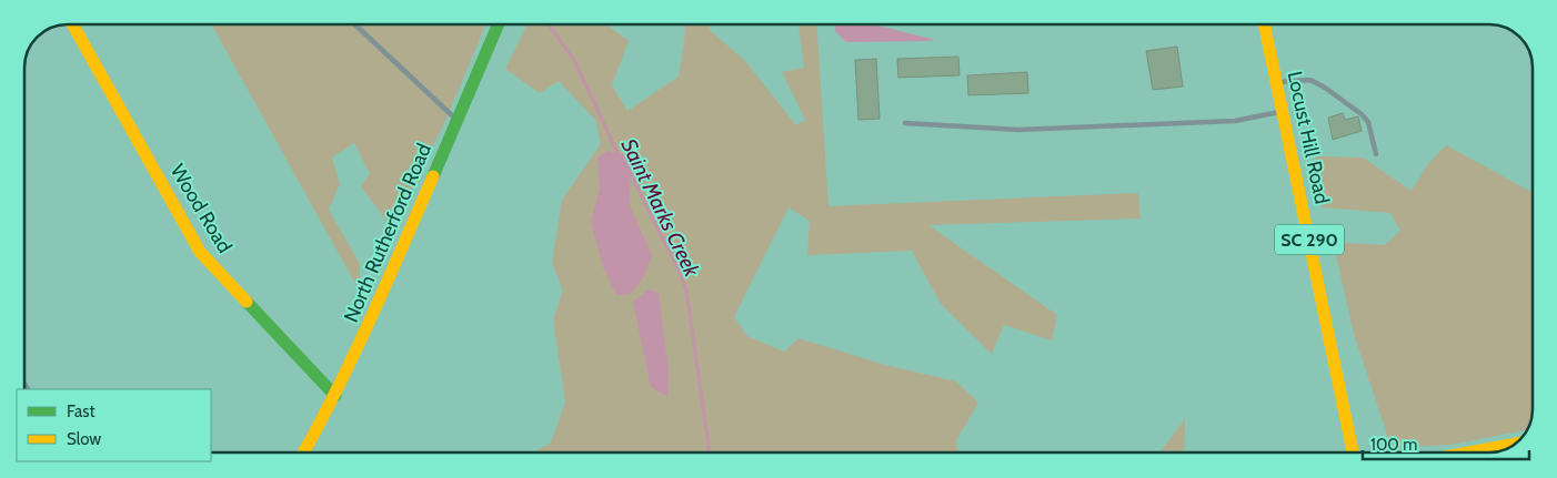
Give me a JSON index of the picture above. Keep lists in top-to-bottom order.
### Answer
{
  "streets": {
    "street": [
      "Locust Hill Road",
      "Wood Road",
      "North Rutherford Road",
      "SC 290"
    ]
  },
  "crossings": [
    ["Wood Road", "North Rutherford Road"]
  ],
  "water": ["Saint Marks Creek"],
  "legend": ["Fast", "Slow"],
  "scale_bar": "100 m"
}
